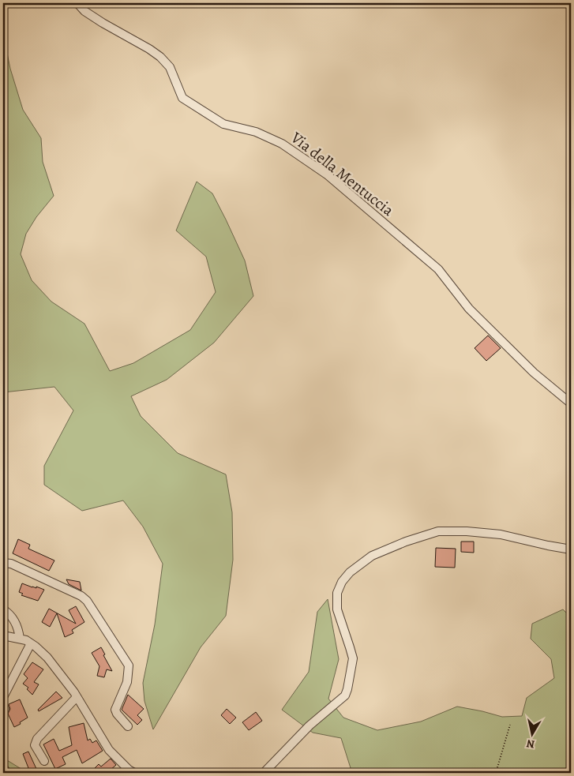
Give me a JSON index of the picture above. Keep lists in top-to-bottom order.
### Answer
{
  "streets": {
    "street": ["Via della Mentuccia"]
  },
  "north": "bottom"
}
